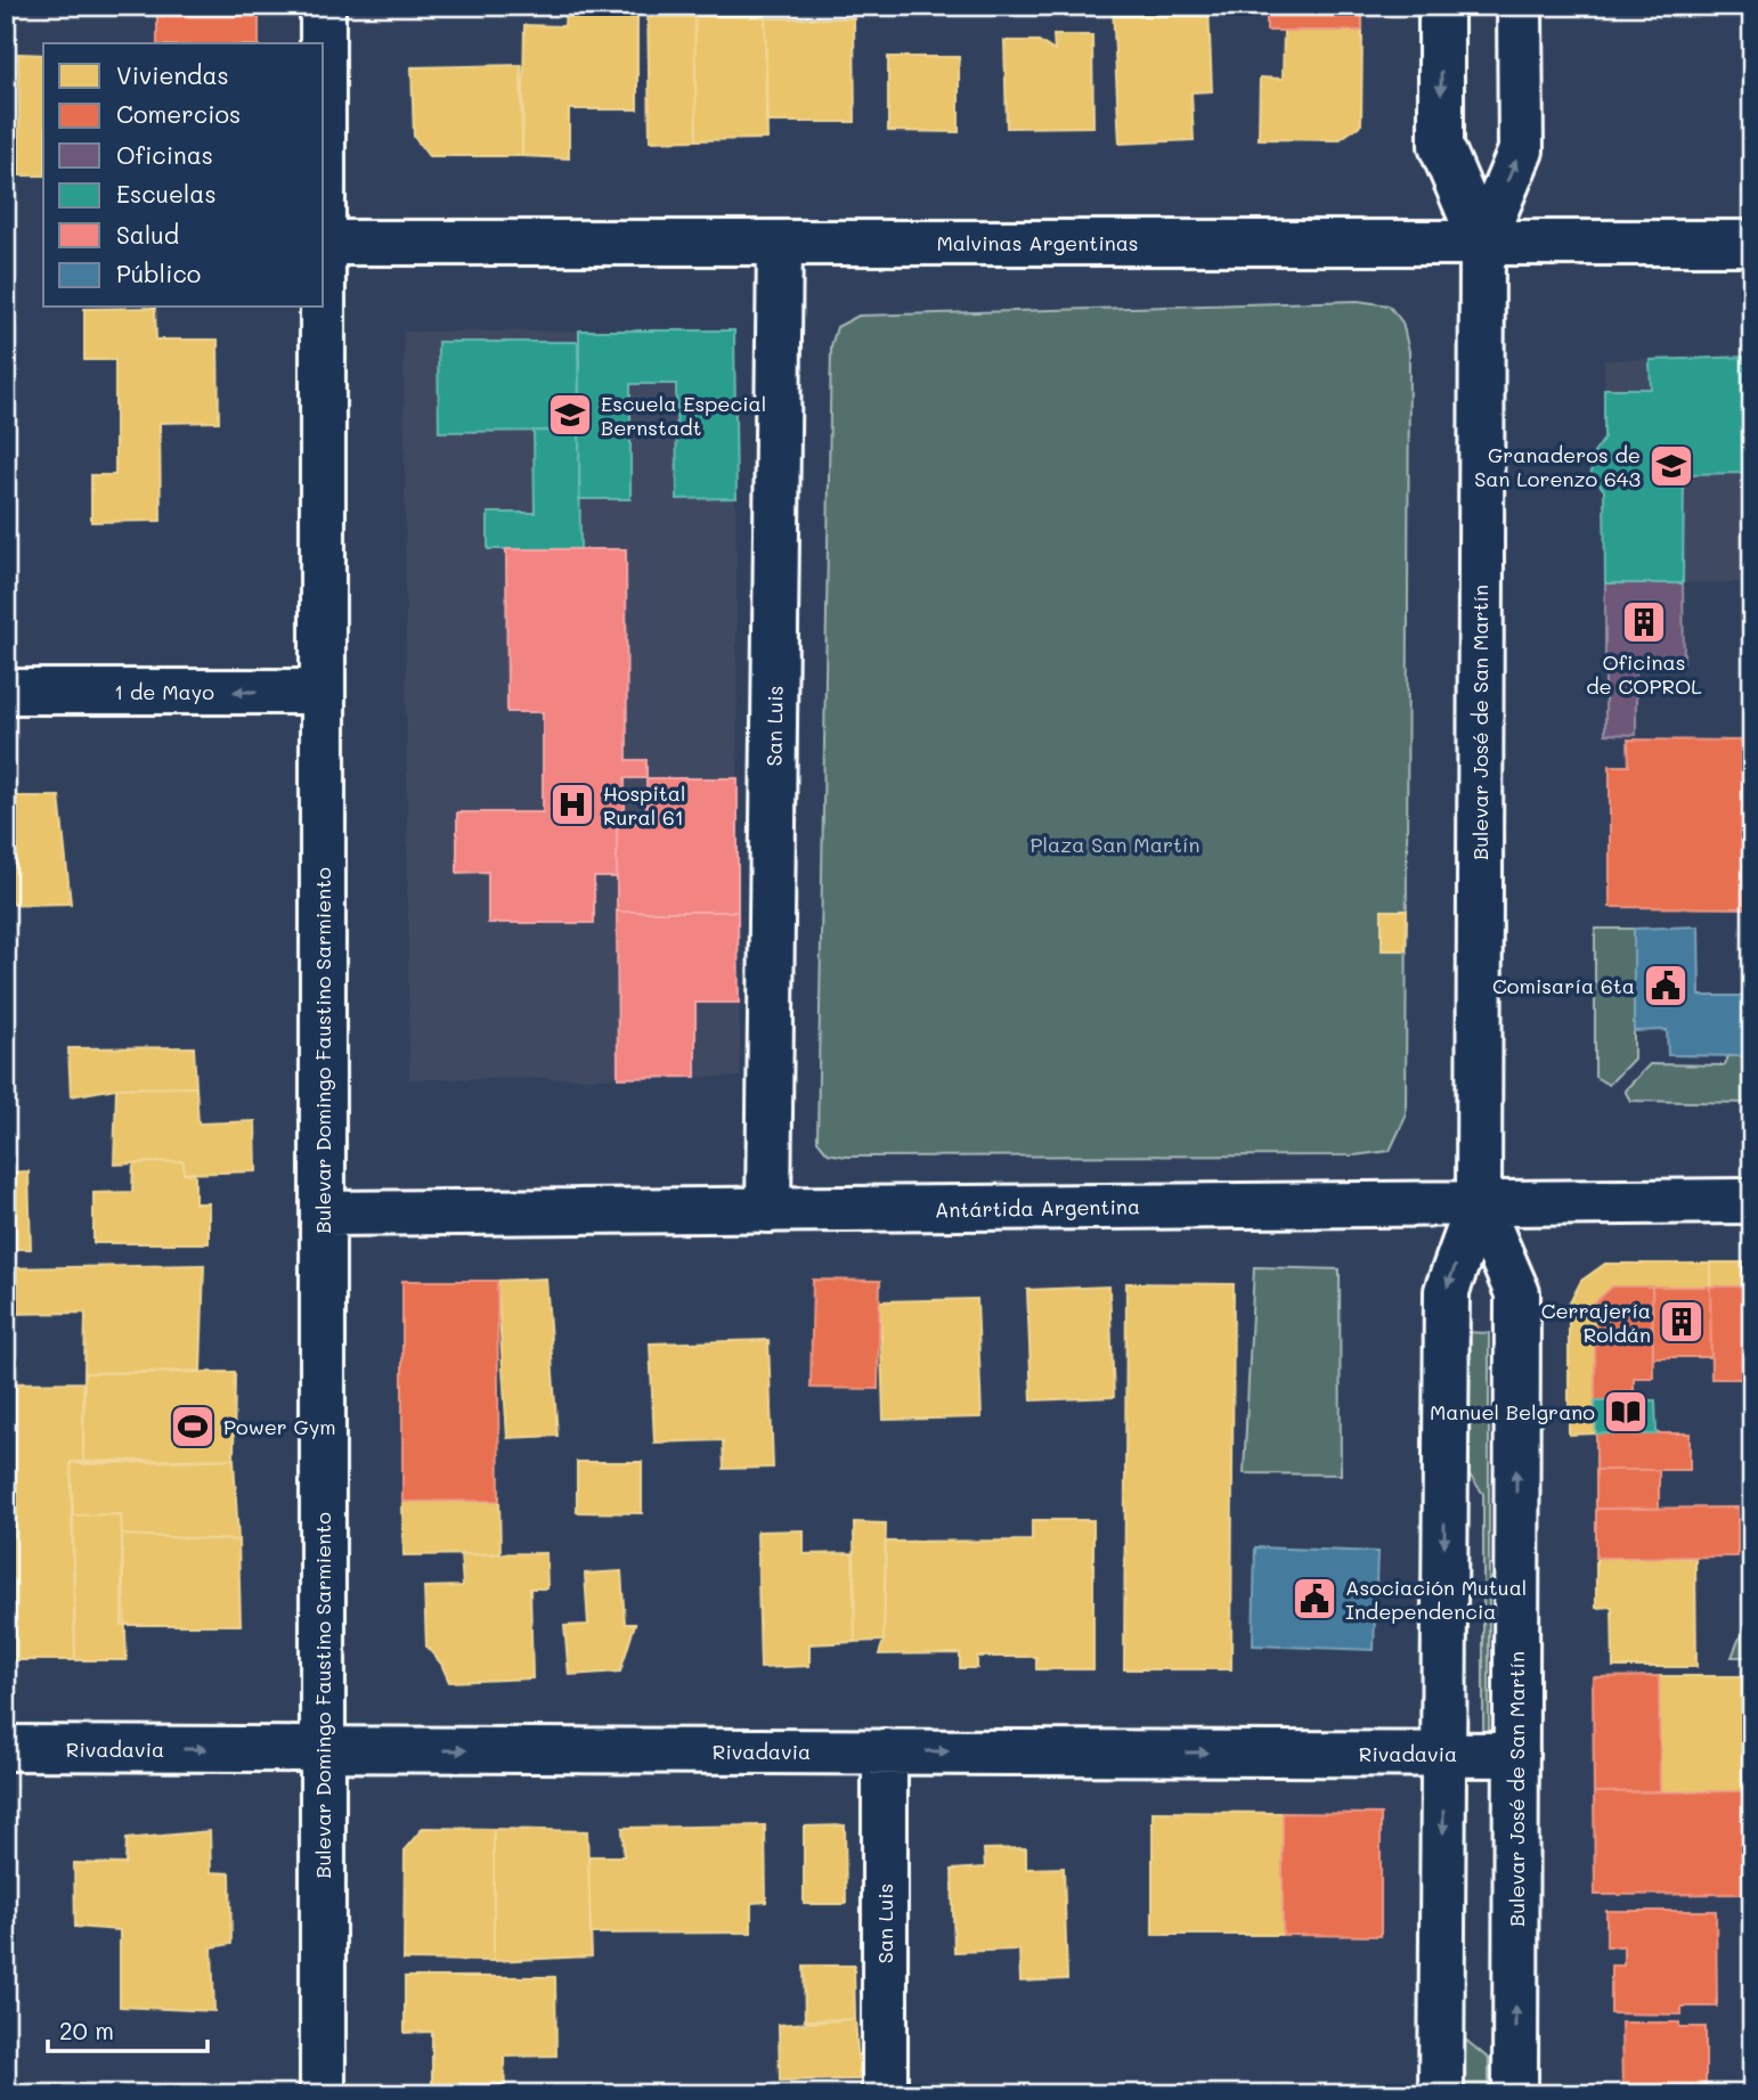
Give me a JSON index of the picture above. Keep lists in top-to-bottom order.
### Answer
{
  "streets": {
    "street": [
      "Malvinas Argentinas",
      "1 de Mayo",
      "Bulevar José de San Martín",
      "San Luis",
      "Bulevar Domingo Faustino Sarmiento",
      "Antártida Argentina",
      "Rivadavia"
    ]
  },
  "crossings": [
    ["Malvinas Argentinas", "Bulevar José de San Martín"],
    ["Malvinas Argentinas", "San Luis"],
    ["1 de Mayo", "Bulevar Domingo Faustino Sarmiento"],
    ["Bulevar José de San Martín", "Antártida Argentina"],
    ["Bulevar José de San Martín", "Rivadavia"],
    ["San Luis", "Antártida Argentina"],
    ["San Luis", "Rivadavia"],
    ["Bulevar Domingo Faustino Sarmiento", "Antártida Argentina"],
    ["Bulevar Domingo Faustino Sarmiento", "Rivadavia"]
  ],
  "one_way": ["1 de Mayo", "Rivadavia"],
  "parks": ["Plaza San Martín"],
  "places": {
    "school or university": ["Escuela Especial Bernstadt", "Granaderos de San Lorenzo 643"],
    "building": ["Oficinas de COPROL", "Cerrajería Roldán"],
    "hospital": ["Hospital Rural 61"],
    "public building": ["Comisaría 6ta", "Asociación Mutual Independencia"],
    "library": ["Manuel Belgrano"],
    "sports": ["Power Gym"]
  },
  "legend": [
    "Viviendas",
    "Comercios",
    "Oficinas",
    "Escuelas",
    "Salud",
    "Público"
  ],
  "scale_bar": "20 m"
}
